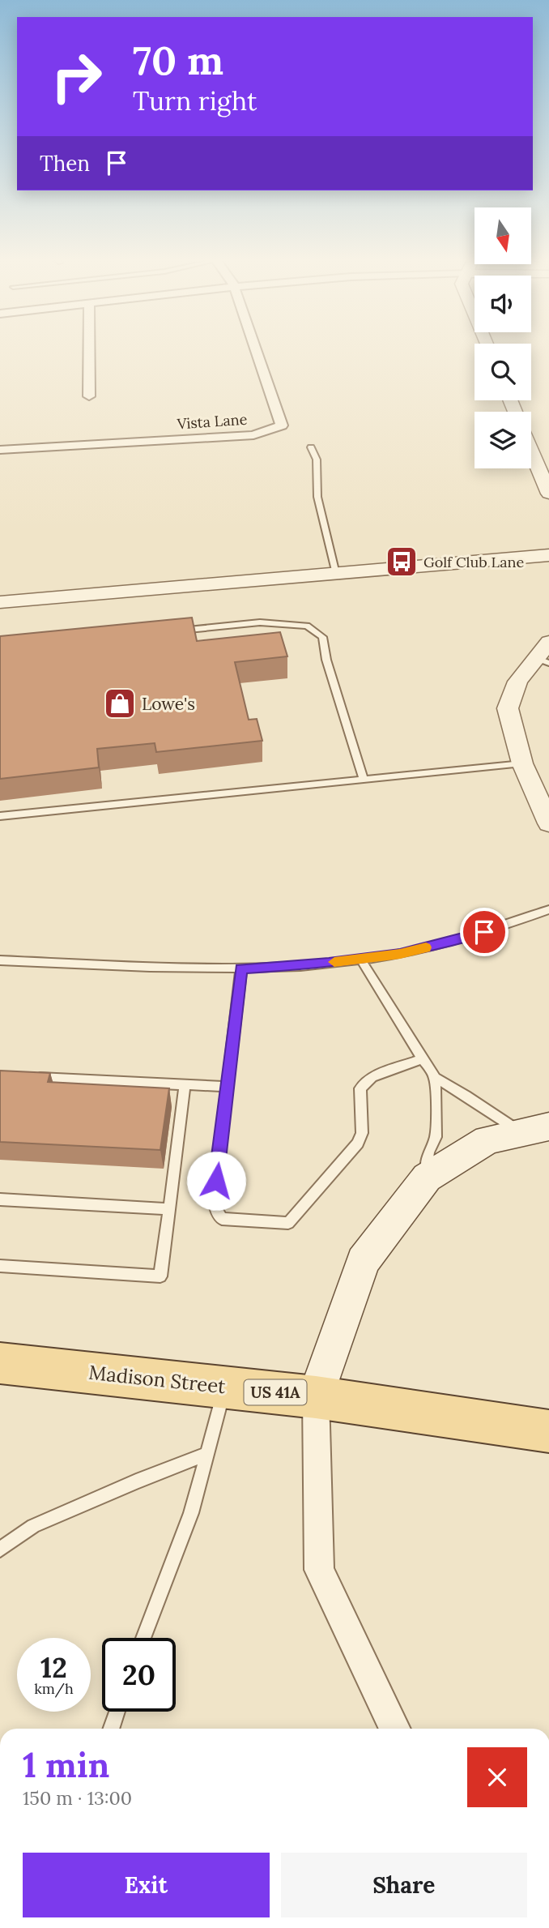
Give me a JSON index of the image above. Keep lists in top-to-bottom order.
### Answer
{
  "streets": {
    "main road": ["Madison Street", "US 41A"],
    "street": ["Vista Lane"]
  },
  "places": {
    "bus stop": ["Golf Club Lane"],
    "shop": ["Lowe's"]
  },
  "north": "bottom",
  "page": {
    "turn": ["70 m", "Turn right"],
    "then": "Then",
    "speed": "12 km/h",
    "limit": "20",
    "heading": ["1 min", "150 m · 13:00"],
    "buttons": ["Exit", "Share"]
  }
}
